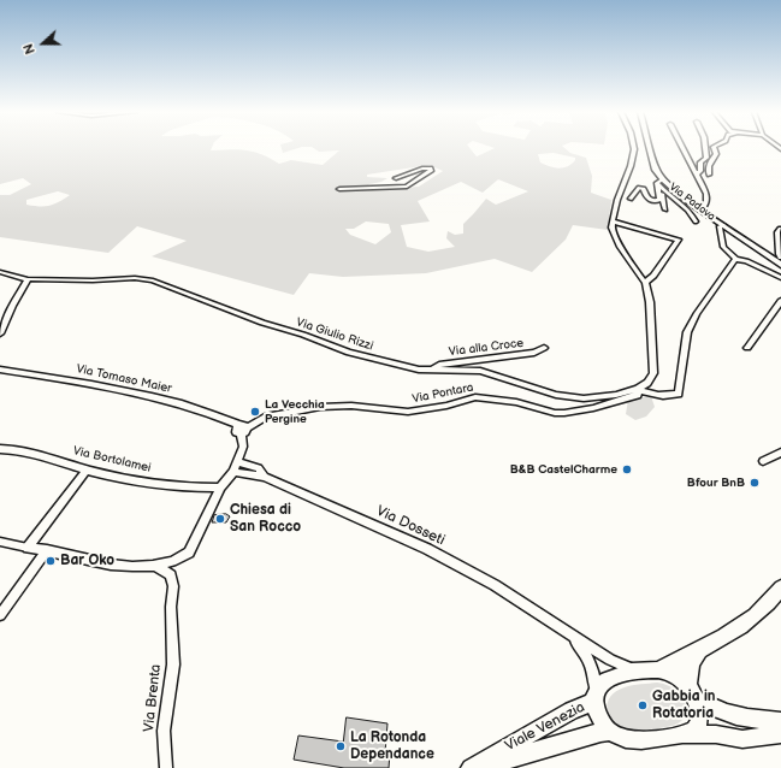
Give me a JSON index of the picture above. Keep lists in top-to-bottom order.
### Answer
{
  "streets": {
    "main road": ["Via Padova", "Viale Venezia"],
    "street": [
      "Via Giulio Rizzi",
      "Via alla Croce",
      "Via Tomaso Maier",
      "Via Pontara",
      "Via Bortolamei",
      "Via Dosseti",
      "Via Brenta"
    ]
  },
  "crossings": [
    ["Via Giulio Rizzi", "Via alla Croce"],
    ["Via Giulio Rizzi", "Via Pontara"],
    ["Via Tomaso Maier", "Via Pontara"],
    ["Via Dosseti", "Viale Venezia"]
  ],
  "places": [
    "La Vecchia Pergine",
    "B&B CastelCharme",
    "Bfour BnB",
    "Chiesa di San Rocco",
    "Bar Oko",
    "Gabbia in Rotatoria",
    "La Rotonda Dependance"
  ],
  "north": "left"
}
